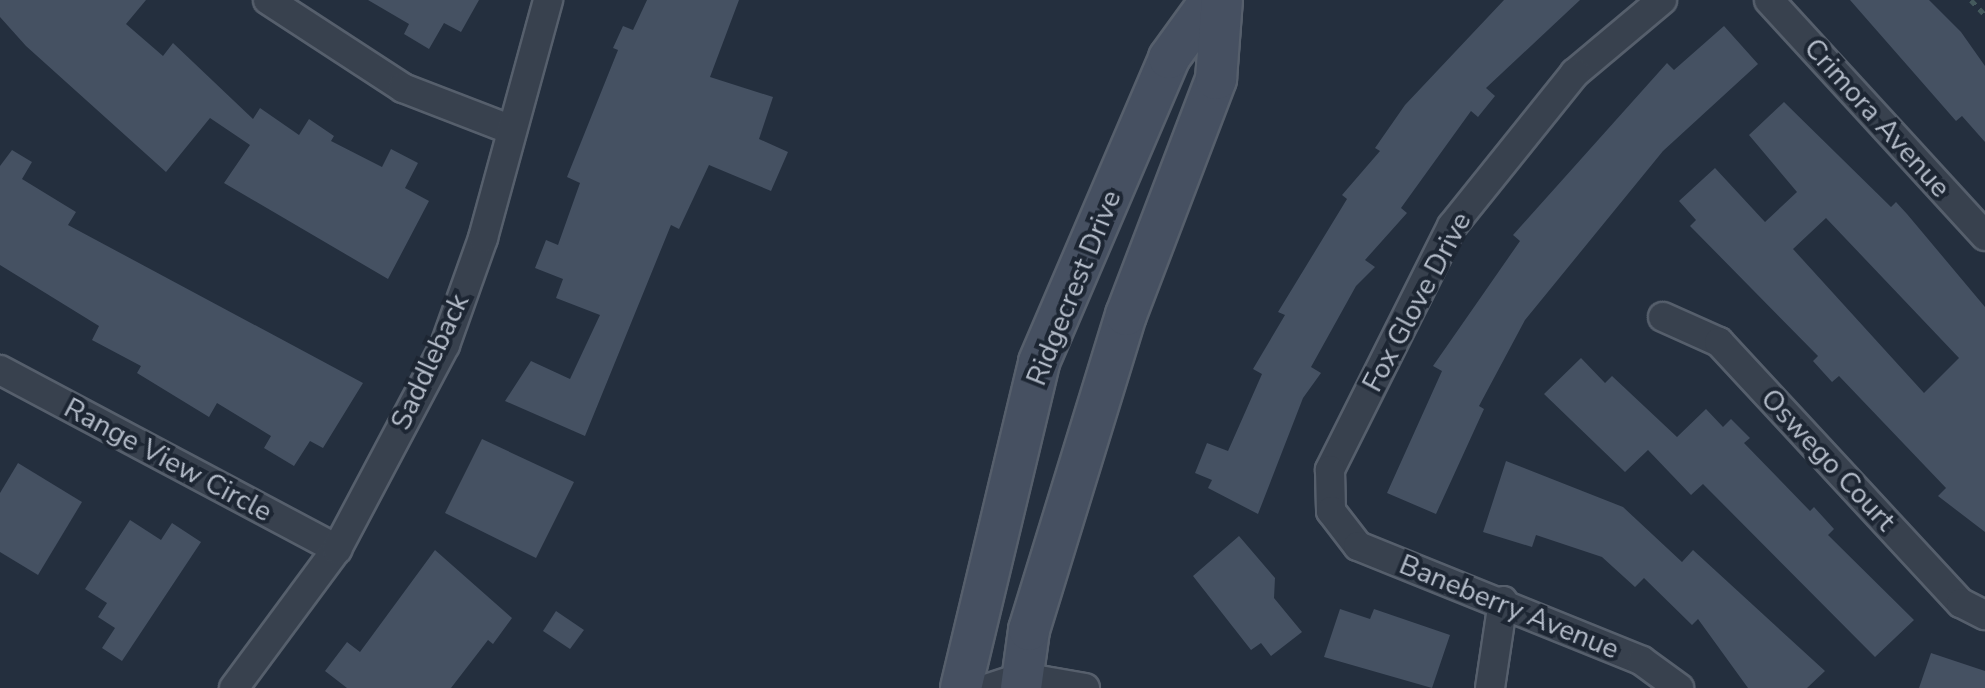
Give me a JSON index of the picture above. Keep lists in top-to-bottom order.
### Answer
{
  "streets": {
    "street": [
      "Crimora Avenue",
      "Ridgecrest Drive",
      "Fox Glove Drive",
      "Saddleback",
      "Range View Circle",
      "Oswego Court",
      "Baneberry Avenue"
    ]
  },
  "crossings": [
    ["Fox Glove Drive", "Baneberry Avenue"],
    ["Saddleback", "Range View Circle"]
  ]
}
